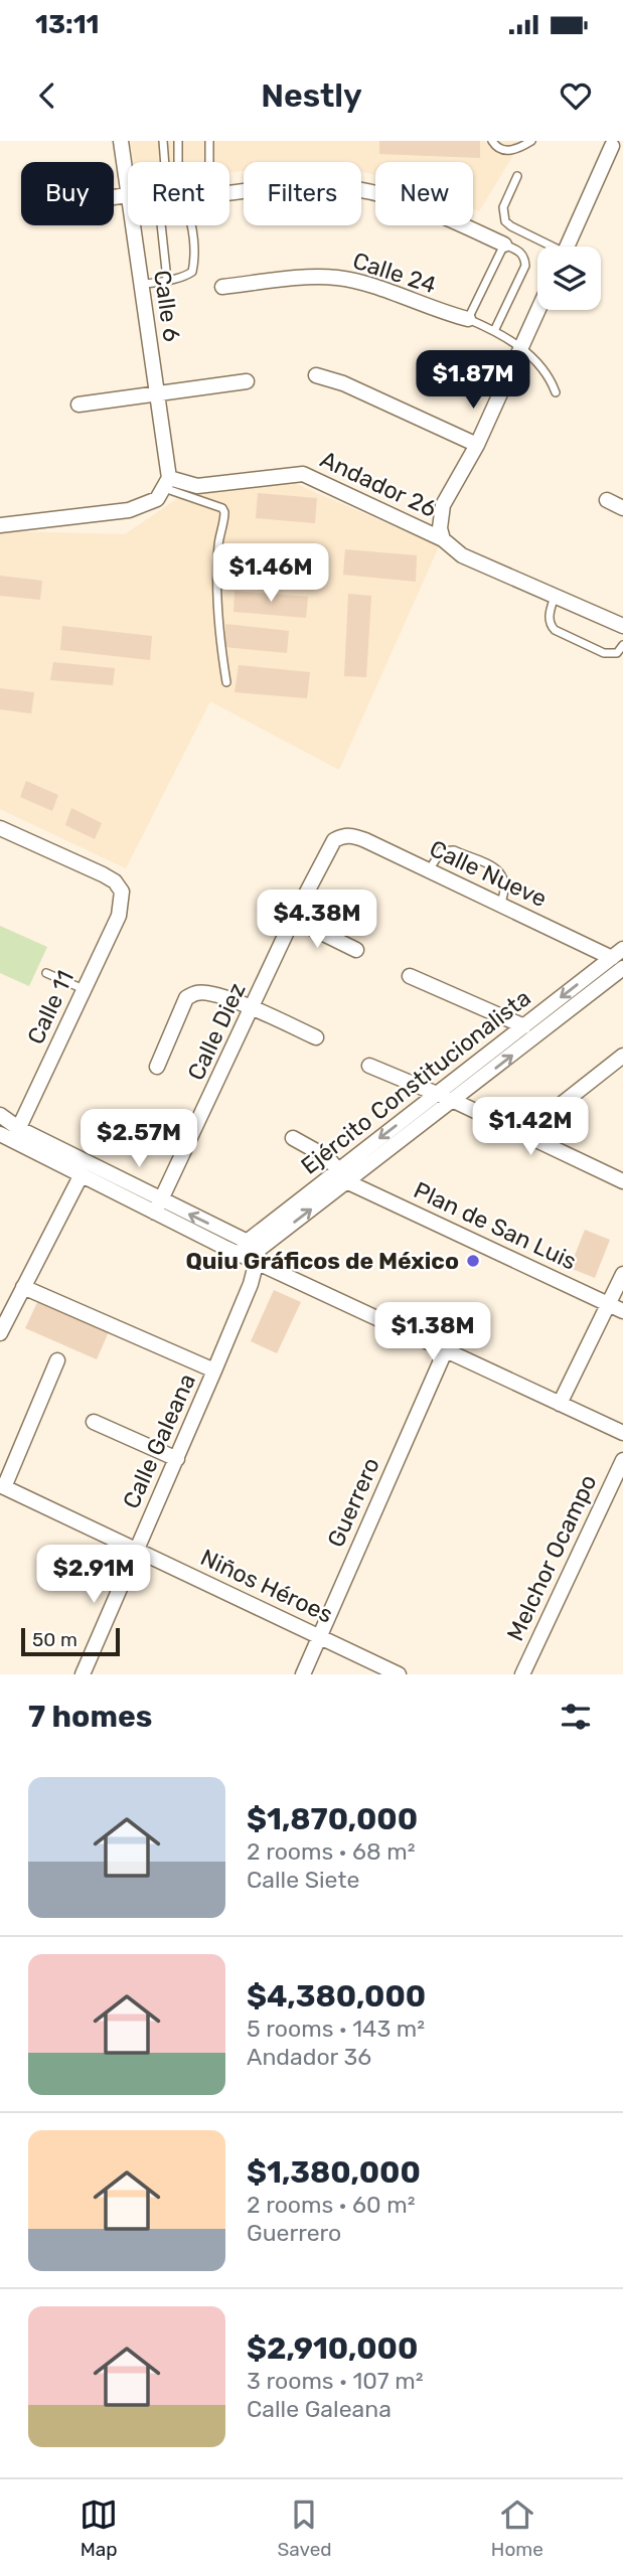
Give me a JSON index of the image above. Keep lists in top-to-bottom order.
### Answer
{
  "streets": {
    "street": [
      "Calle 24",
      "Calle 6",
      "Andador 26",
      "Calle Nueve",
      "Calle 11",
      "Calle Diez",
      "Ejército Constitucionalista",
      "Plan de San Luis",
      "Calle Galeana",
      "Guerrero",
      "Melchor Ocampo",
      "Niños Héroes"
    ]
  },
  "crossings": [
    ["Calle 6", "Andador 26"],
    ["Calle Nueve", "Calle Diez"],
    ["Calle Nueve", "Ejército Constitucionalista"],
    ["Ejército Constitucionalista", "Plan de San Luis"],
    ["Ejército Constitucionalista", "Calle Galeana"],
    ["Calle Galeana", "Niños Héroes"],
    ["Guerrero", "Niños Héroes"]
  ],
  "places": ["Quiu Gráficos de México"],
  "scale_bar": "50 m",
  "page": {
    "status": "13:11",
    "header": "Nestly",
    "chip": [
      "Buy",
      "Rent",
      "Filters",
      "New"
    ],
    "price": [
      "$1.87M",
      "$1.46M",
      "$4.38M",
      "$1.42M",
      "$2.57M",
      "$1.38M",
      "$2.91M"
    ],
    "scale": "50 m",
    "heading": "7 homes",
    "list": [
      {
        "name": "$1,870,000",
        "note": "2 rooms · 68 m² · Calle Siete"
      },
      {
        "name": "$4,380,000",
        "note": "5 rooms · 143 m² · Andador 36"
      },
      {
        "name": "$1,380,000",
        "note": "2 rooms · 60 m² · Guerrero"
      },
      {
        "name": "$2,910,000",
        "note": "3 rooms · 107 m² · Calle Galeana"
      }
    ],
    "tabs": ["Map", "Saved", "Home"]
  }
}
